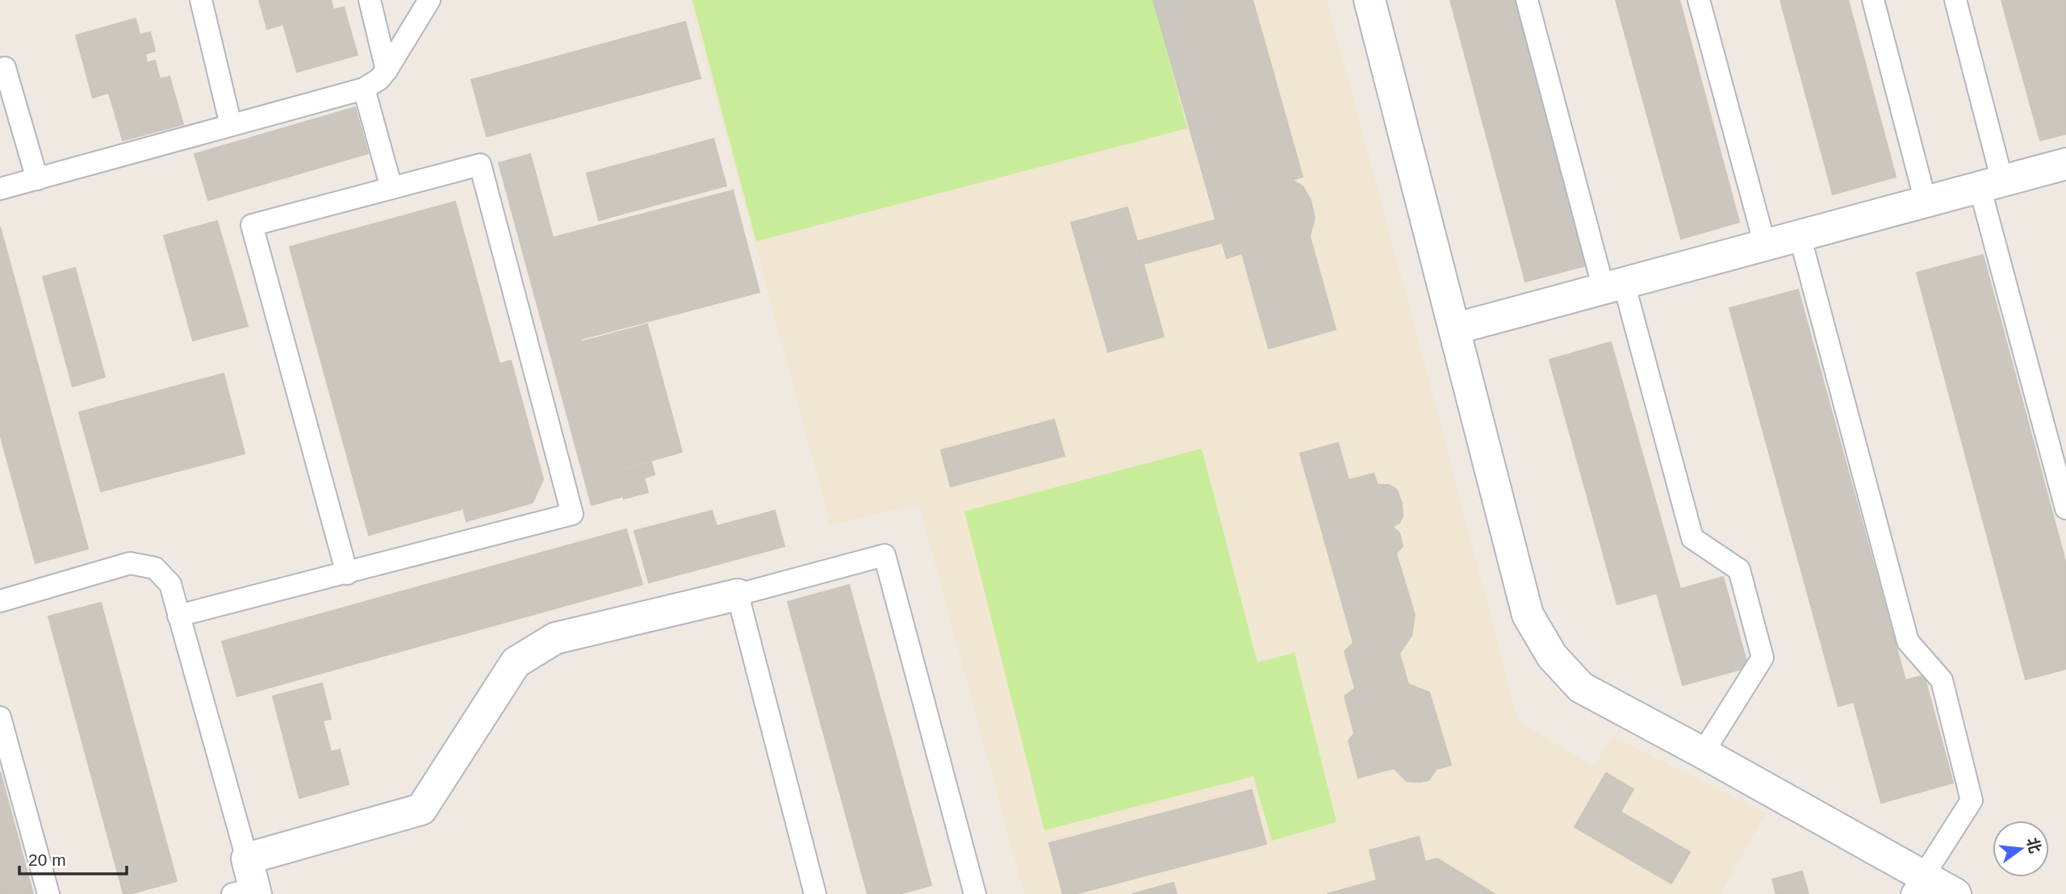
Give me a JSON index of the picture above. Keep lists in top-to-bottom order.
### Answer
{
  "scale_bar": "20 m",
  "north": "right"
}
